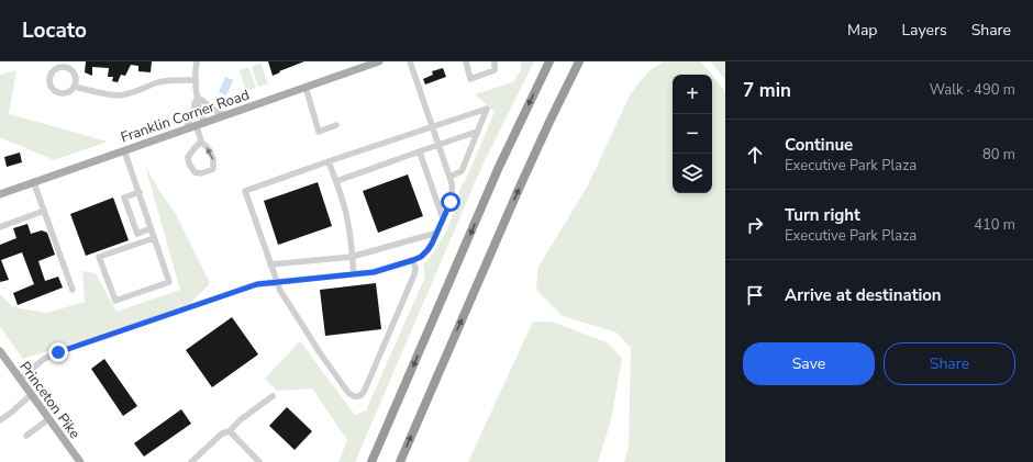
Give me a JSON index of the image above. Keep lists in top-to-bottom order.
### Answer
{
  "streets": {
    "main road": ["Franklin Corner Road", "Princeton Pike"]
  },
  "page": {
    "header": "Locato",
    "nav": ["Map", "Layers", "Share"],
    "heading": ["7 min", "Walk · 490 m"],
    "map_buttons": ["+", "−"],
    "list": [
      ["Continue", "Executive Park Plaza", "80 m"],
      ["Turn right", "Executive Park Plaza", "410 m"],
      "Arrive at destination"
    ],
    "buttons": ["Save", "Share"]
  }
}
